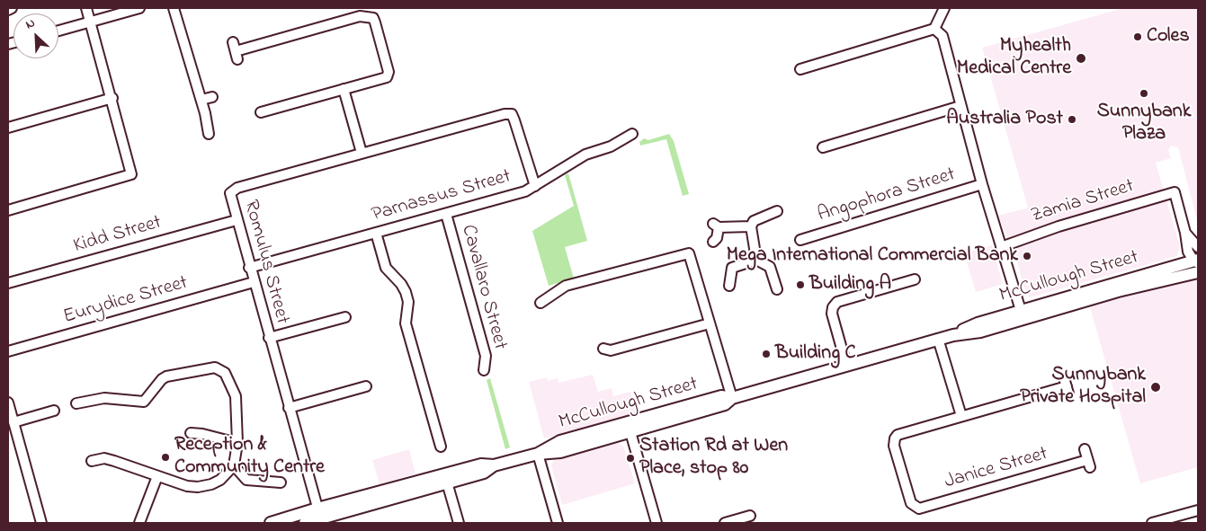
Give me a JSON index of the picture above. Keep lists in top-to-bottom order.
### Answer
{
  "streets": {
    "main road": ["McCullough Street"],
    "street": [
      "Angophora Street",
      "Parnassus Street",
      "Zamia Street",
      "Kidd Street",
      "Romulus Street",
      "Cavallaro Street",
      "Eurydice Street",
      "Janice Street"
    ]
  },
  "crossings": [
    ["Parnassus Street", "Romulus Street"],
    ["Parnassus Street", "Cavallaro Street"],
    ["Kidd Street", "Romulus Street"],
    ["Romulus Street", "McCullough Street"],
    ["Romulus Street", "Eurydice Street"]
  ],
  "places": [
    "Coles",
    "Myhealth Medical Centre",
    "Sunnybank Plaza",
    "Australia Post",
    "Mega International Commercial Bank",
    "Building A",
    "Building C",
    "Sunnybank Private Hospital",
    "Reception & Community Centre",
    "Station Rd at Wen Place, stop 80"
  ],
  "north": "top left"
}
